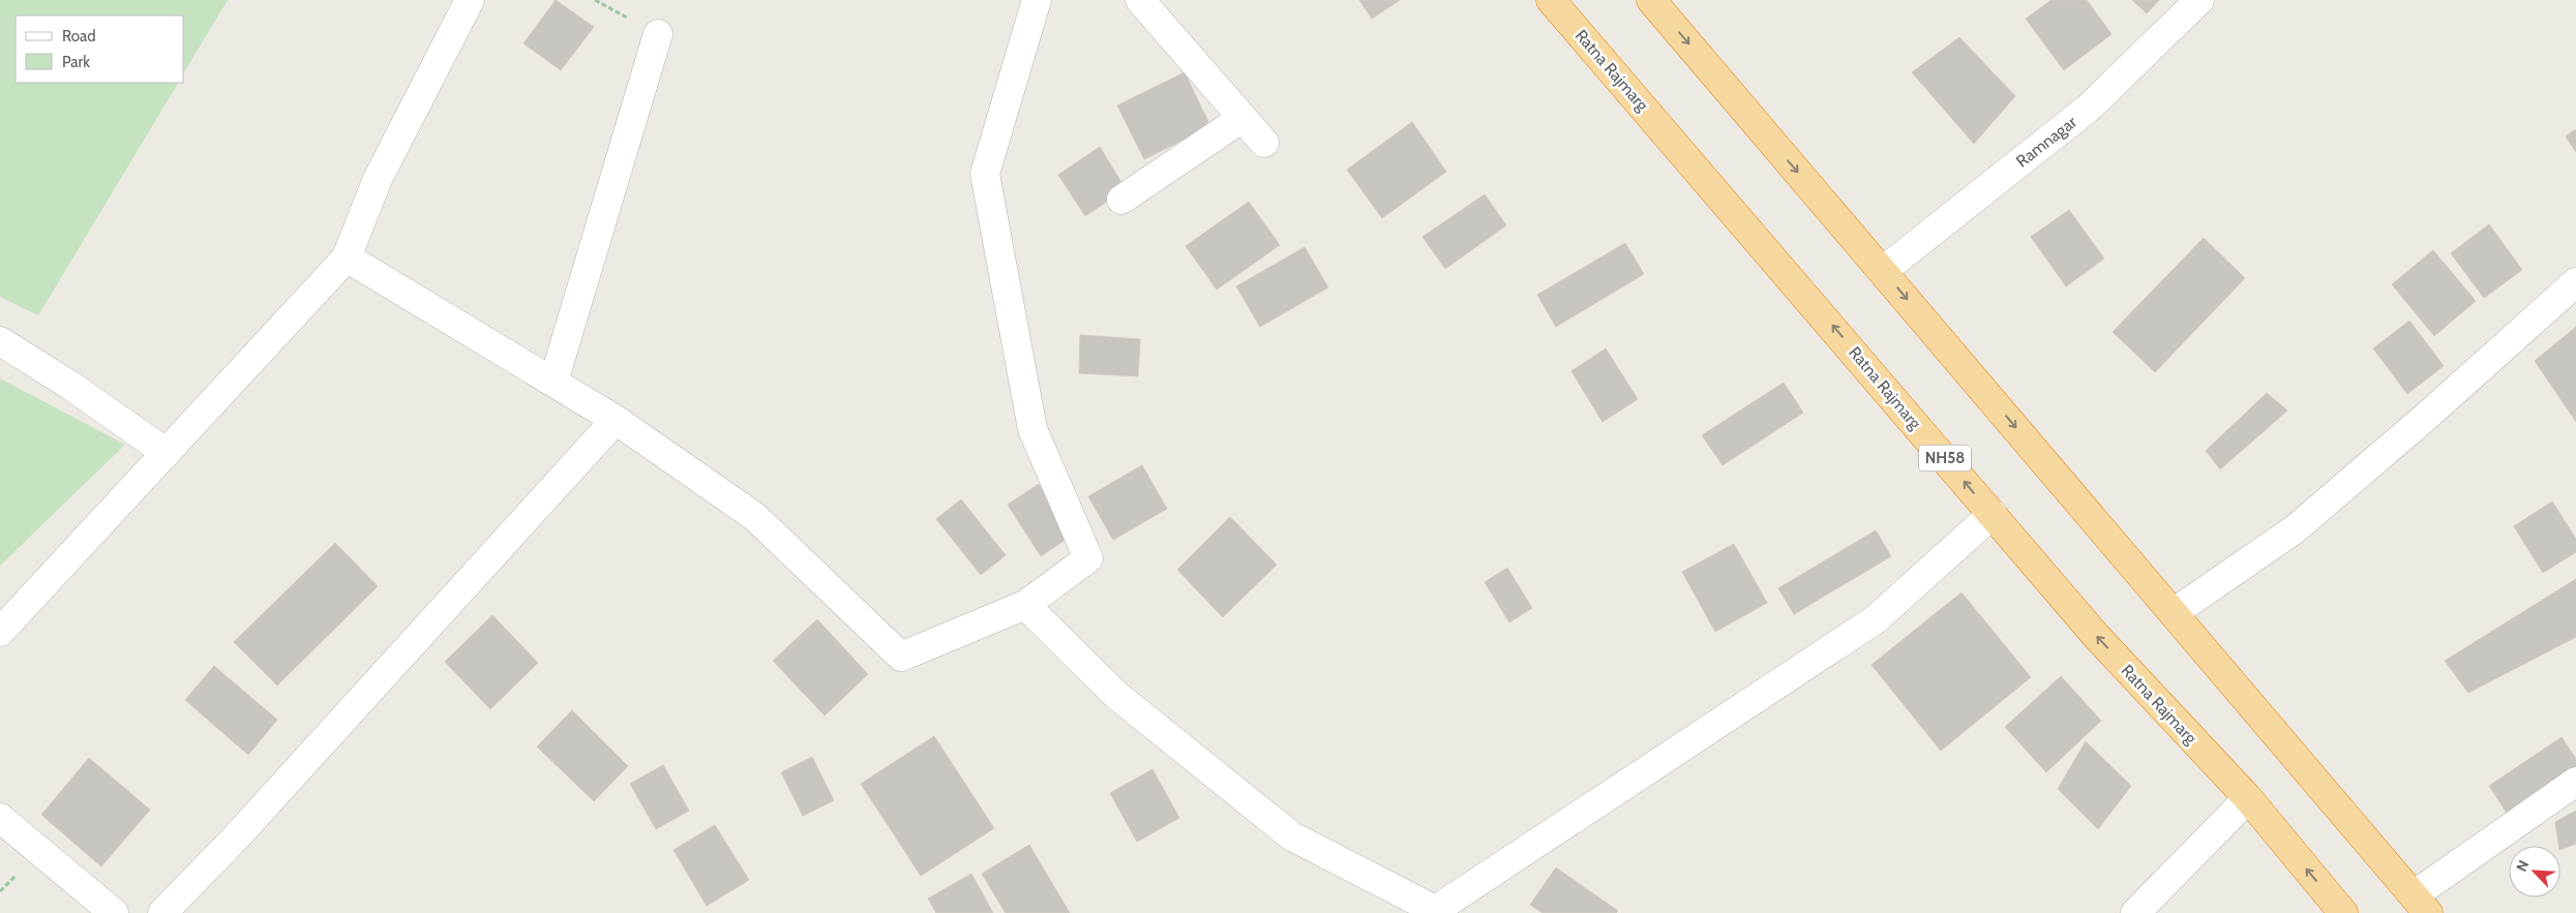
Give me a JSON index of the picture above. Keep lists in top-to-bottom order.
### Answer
{
  "streets": {
    "highway": ["Ratna Rajmarg", "NH58"],
    "street": ["Ramnagar"]
  },
  "legend": ["Road", "Park"],
  "north": "top left"
}
